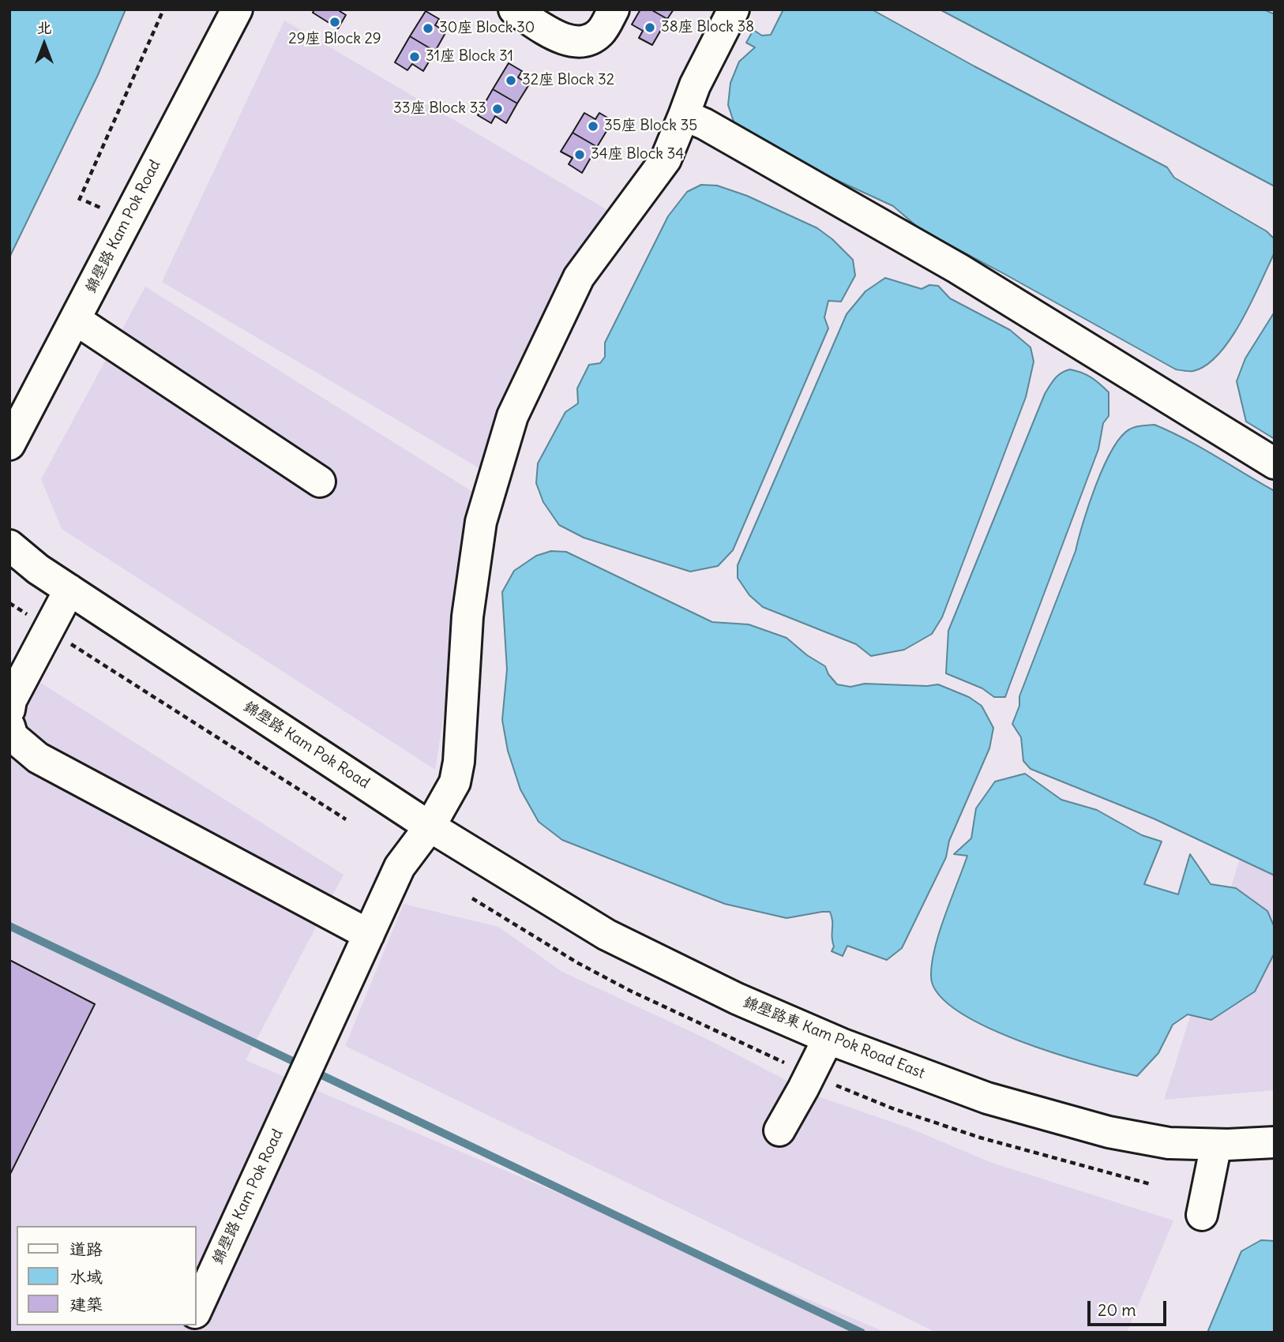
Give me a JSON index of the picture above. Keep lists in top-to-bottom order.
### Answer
{
  "streets": {
    "street": ["錦壆路 Kam Pok Road", "錦壆路東 Kam Pok Road East"]
  },
  "crossings": [
    ["錦壆路 Kam Pok Road", "錦壆路東 Kam Pok Road East"]
  ],
  "places": [
    "29座 Block 29",
    "38座 Block 38",
    "30座 Block 30",
    "31座 Block 31",
    "32座 Block 32",
    "33座 Block 33",
    "35座 Block 35",
    "34座 Block 34"
  ],
  "legend": ["道路", "水域", "建築"],
  "scale_bar": "20 m",
  "north": "top"
}
